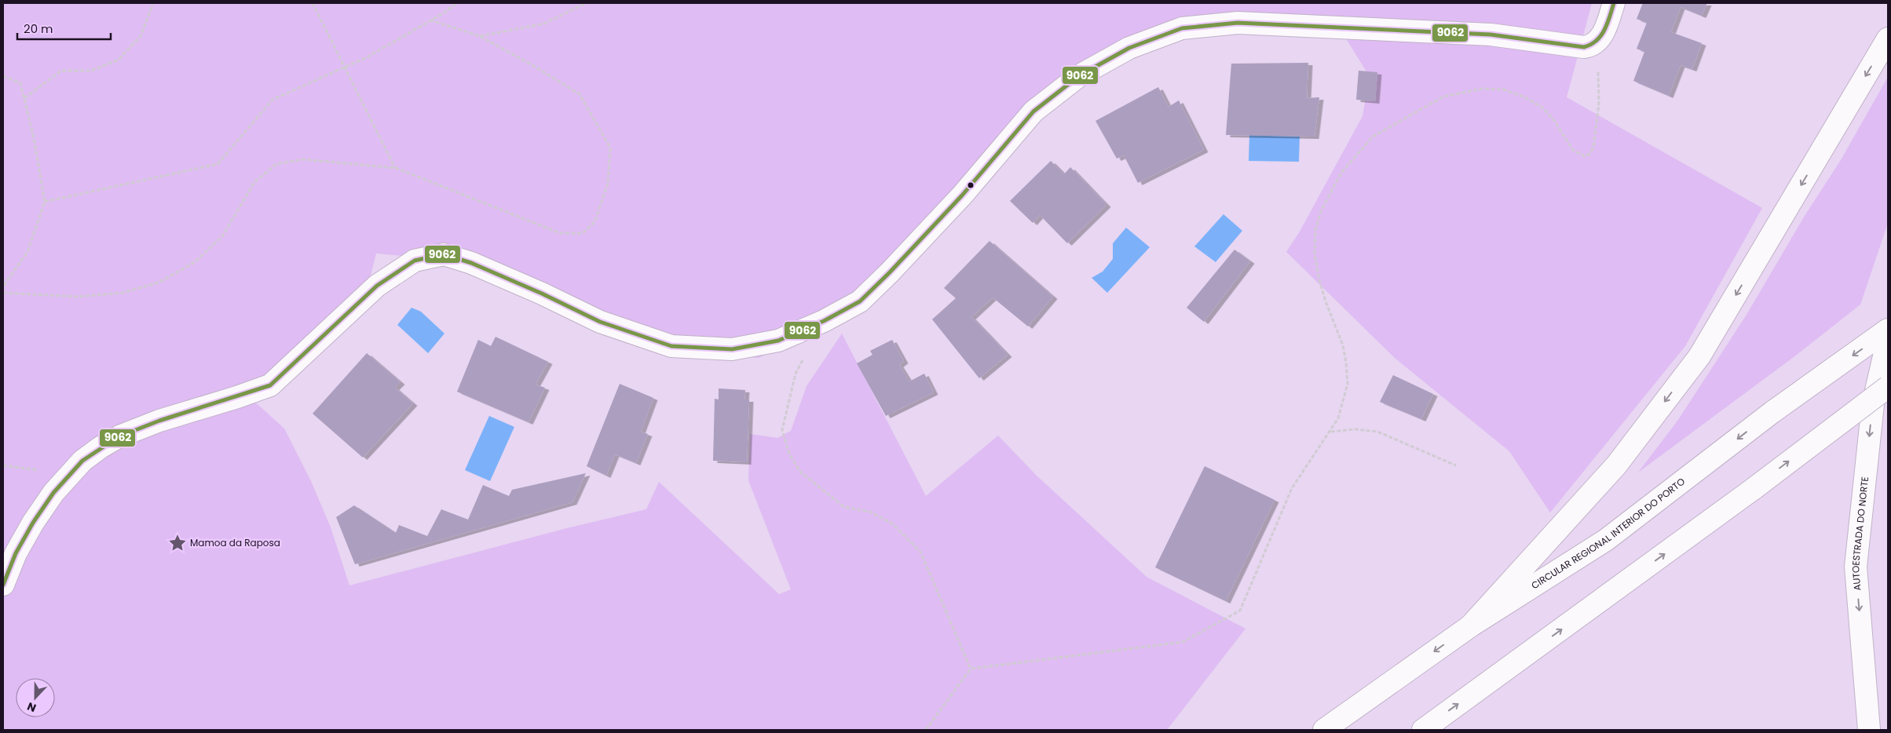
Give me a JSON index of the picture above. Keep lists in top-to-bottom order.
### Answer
{
  "streets": {
    "main road": ["CIRCULAR REGIONAL INTERIOR DO PORTO", "AUTOESTRADA DO NORTE"]
  },
  "one_way": ["AUTOESTRADA DO NORTE"],
  "places": {
    "place": ["Mamoa da Raposa"]
  },
  "lines": ["transit line 9062"],
  "scale_bar": "20 m",
  "north": "bottom"
}
